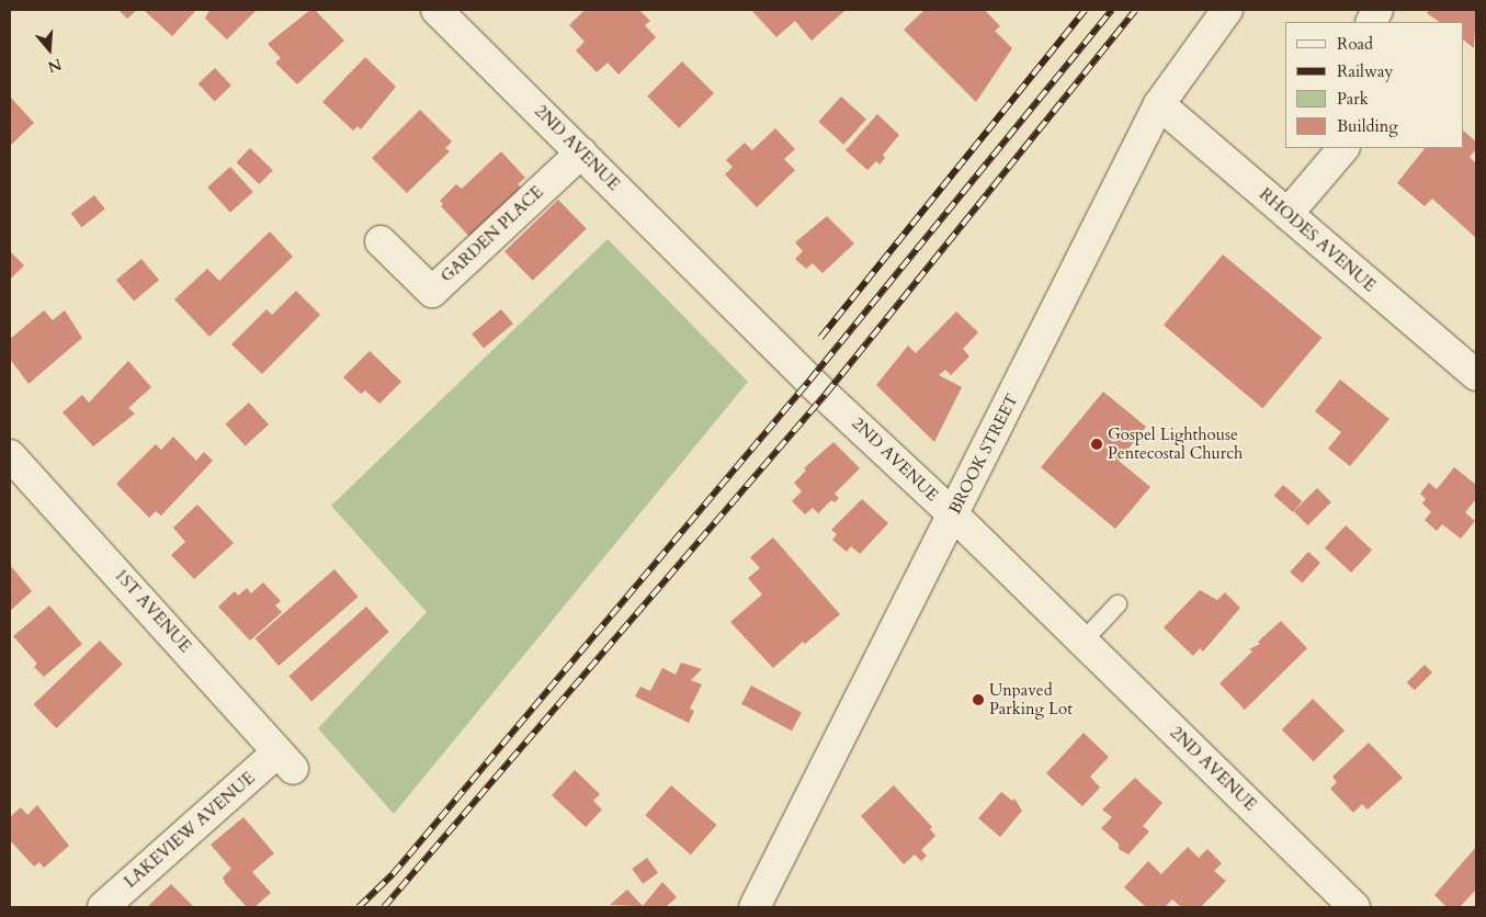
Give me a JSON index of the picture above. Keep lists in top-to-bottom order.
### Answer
{
  "streets": {
    "street": [
      "2ND AVENUE",
      "GARDEN PLACE",
      "RHODES AVENUE",
      "BROOK STREET",
      "1ST AVENUE",
      "LAKEVIEW AVENUE"
    ]
  },
  "crossings": [
    ["2ND AVENUE", "GARDEN PLACE"],
    ["2ND AVENUE", "BROOK STREET"],
    ["RHODES AVENUE", "BROOK STREET"],
    ["1ST AVENUE", "LAKEVIEW AVENUE"]
  ],
  "places": ["Gospel Lighthouse Pentecostal Church", "Unpaved Parking Lot"],
  "legend": [
    "Road",
    "Railway",
    "Park",
    "Building"
  ],
  "north": "bottom"
}
